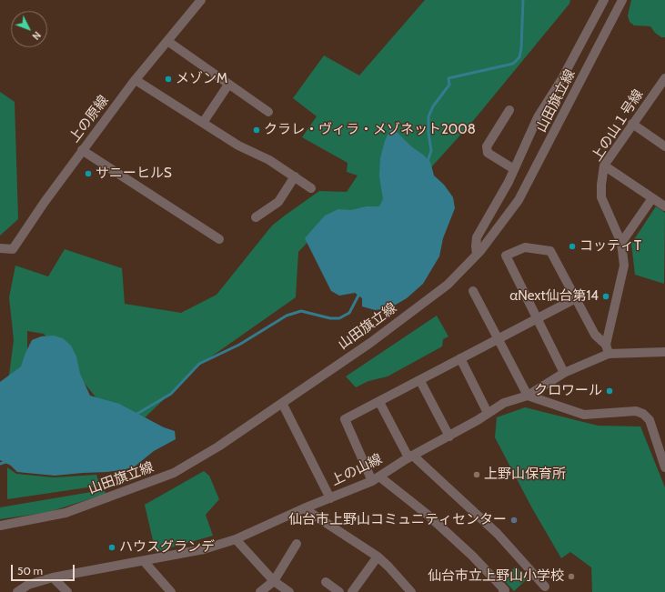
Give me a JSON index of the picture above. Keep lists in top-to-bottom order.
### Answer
{
  "streets": {
    "street": [
      "山田旗立線",
      "上の原線",
      "上の山１号線",
      "上の山線"
    ]
  },
  "places": [
    "メゾンM",
    "クラレ・ヴィラ・メゾネット2008",
    "サニーヒルS",
    "コッティT",
    "αNext仙台第14",
    "クロワール",
    "上野山保育所",
    "仙台市上野山コミュニティセンター",
    "ハウスグランデ",
    "仙台市立上野山小学校"
  ],
  "scale_bar": "50 m",
  "north": "bottom right"
}
